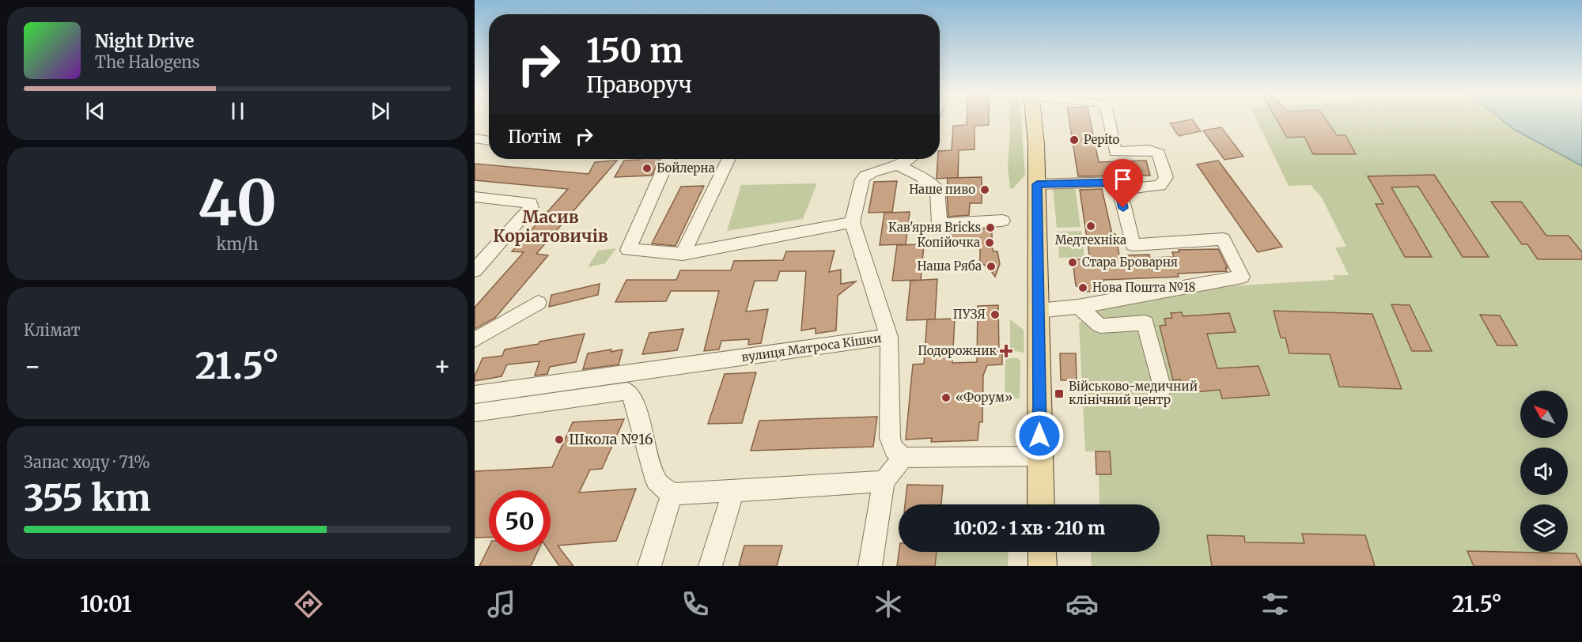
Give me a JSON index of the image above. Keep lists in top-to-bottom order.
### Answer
{
  "streets": {
    "street": ["вулиця Матроса Кішки"]
  },
  "districts": ["Масив Коріатовичів"],
  "places": {
    "other": [
      "Pepito",
      "Бойлерна",
      "Наше пиво",
      "Медтехніка",
      "Кав'ярня Bricks",
      "Копійочка",
      "Стара Броварня",
      "Наша Ряба",
      "Нова Пошта №18",
      "ПУЗЯ",
      "«Форум»",
      "Школа №16"
    ],
    "health": ["Подорожник"],
    "transit": ["Військово-медичний клінічний центр"]
  },
  "north": "top left",
  "page": {
    "turn": ["150 m", "Праворуч"],
    "song": ["Night Drive", "The Halogens"],
    "then": "Потім",
    "tile": [
      ["40", "km/h"],
      "Клімат",
      ["Запас ходу · 71%", "355 km"]
    ],
    "heat": ["−", "21.5°", "+"],
    "limit": "50",
    "trip": "10:02 · 1 хв · 210 m",
    "tabs": ["10:01", "21.5°"]
  }
}
